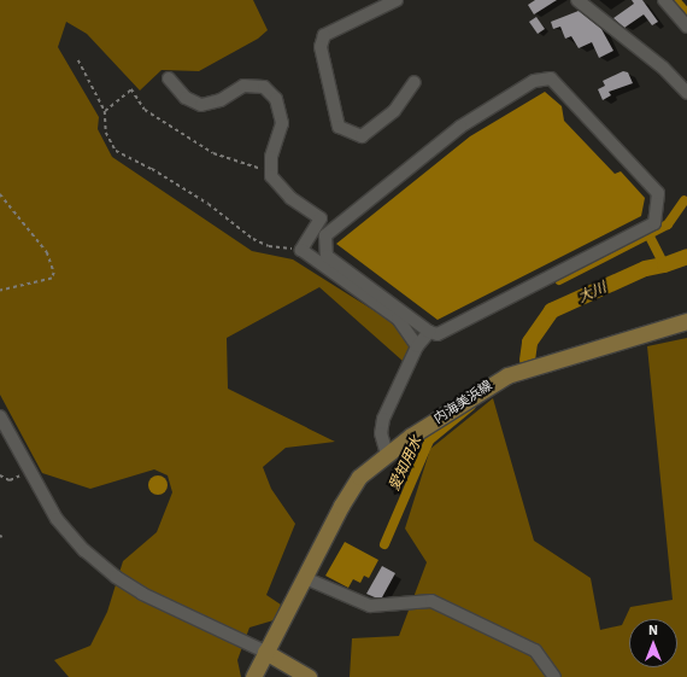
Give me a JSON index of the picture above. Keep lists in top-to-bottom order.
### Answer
{
  "streets": {
    "main road": ["内海美浜線"]
  },
  "water": ["大川", "愛知用水"],
  "north": "top"
}
